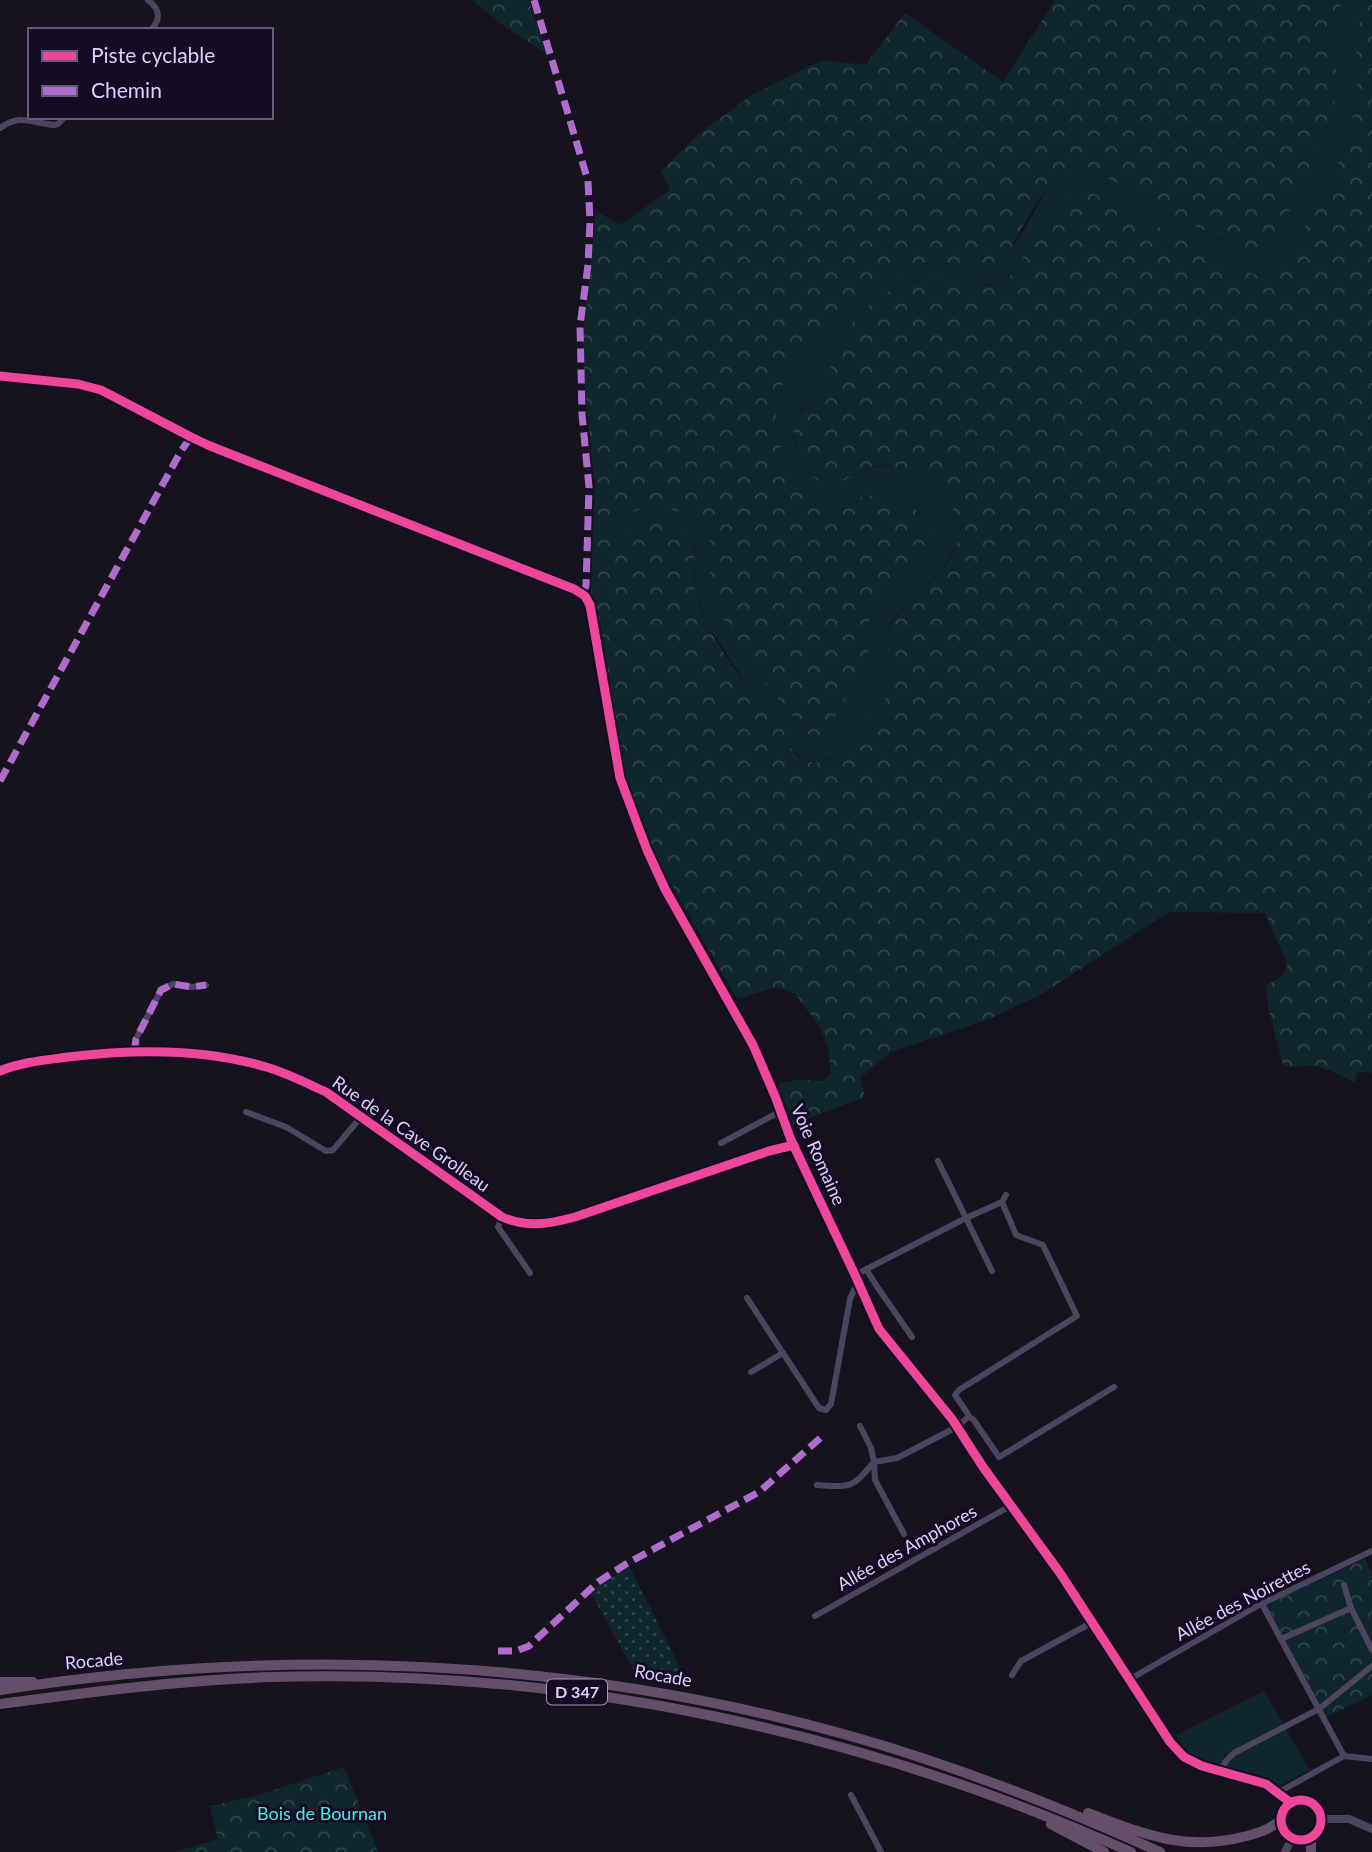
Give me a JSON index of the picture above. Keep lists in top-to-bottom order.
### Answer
{
  "streets": {
    "highway": ["Rocade", "D 347"],
    "street": [
      "Rue de la Cave Grolleau",
      "Voie Romaine",
      "Allée des Amphores",
      "Allée des Noirettes"
    ]
  },
  "crossings": [
    ["Rue de la Cave Grolleau", "Voie Romaine"],
    ["Voie Romaine", "Allée des Amphores"],
    ["Voie Romaine", "Allée des Noirettes"]
  ],
  "parks": ["Bois de Bournan"],
  "legend": ["Piste cyclable", "Chemin"]
}
